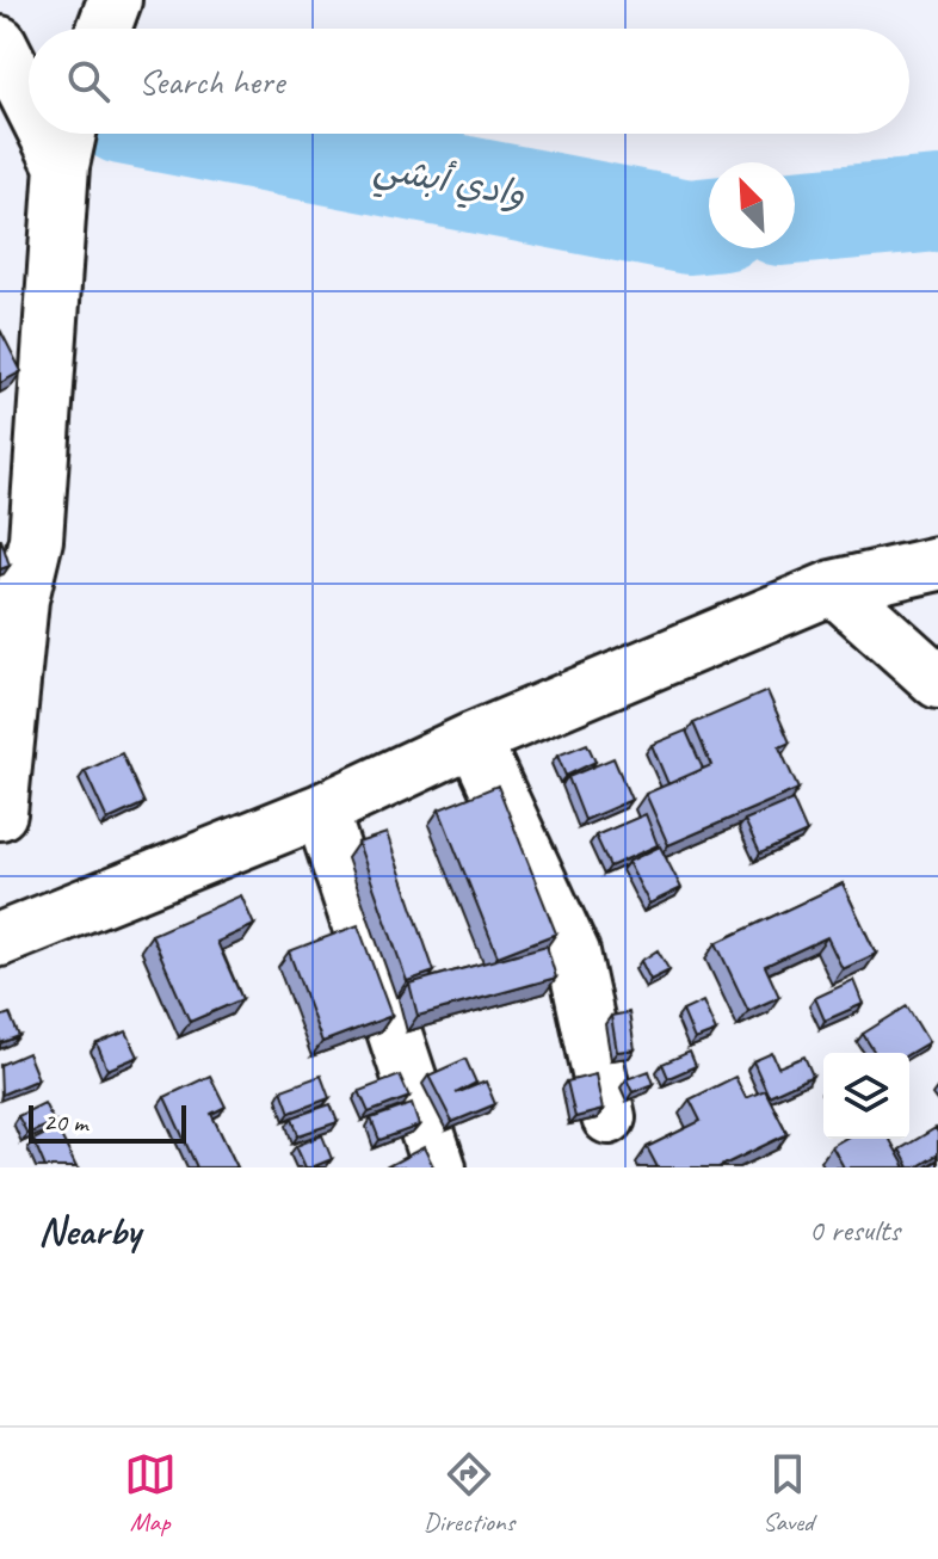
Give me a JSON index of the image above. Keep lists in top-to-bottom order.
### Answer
{
  "water": ["وادي أبشي"],
  "scale_bar": "20 m",
  "north": "top left",
  "page": {
    "search": "Search here",
    "scale": "20 m",
    "heading": ["Nearby", "0 results"],
    "nav": ["Map", "Directions", "Saved"]
  }
}
